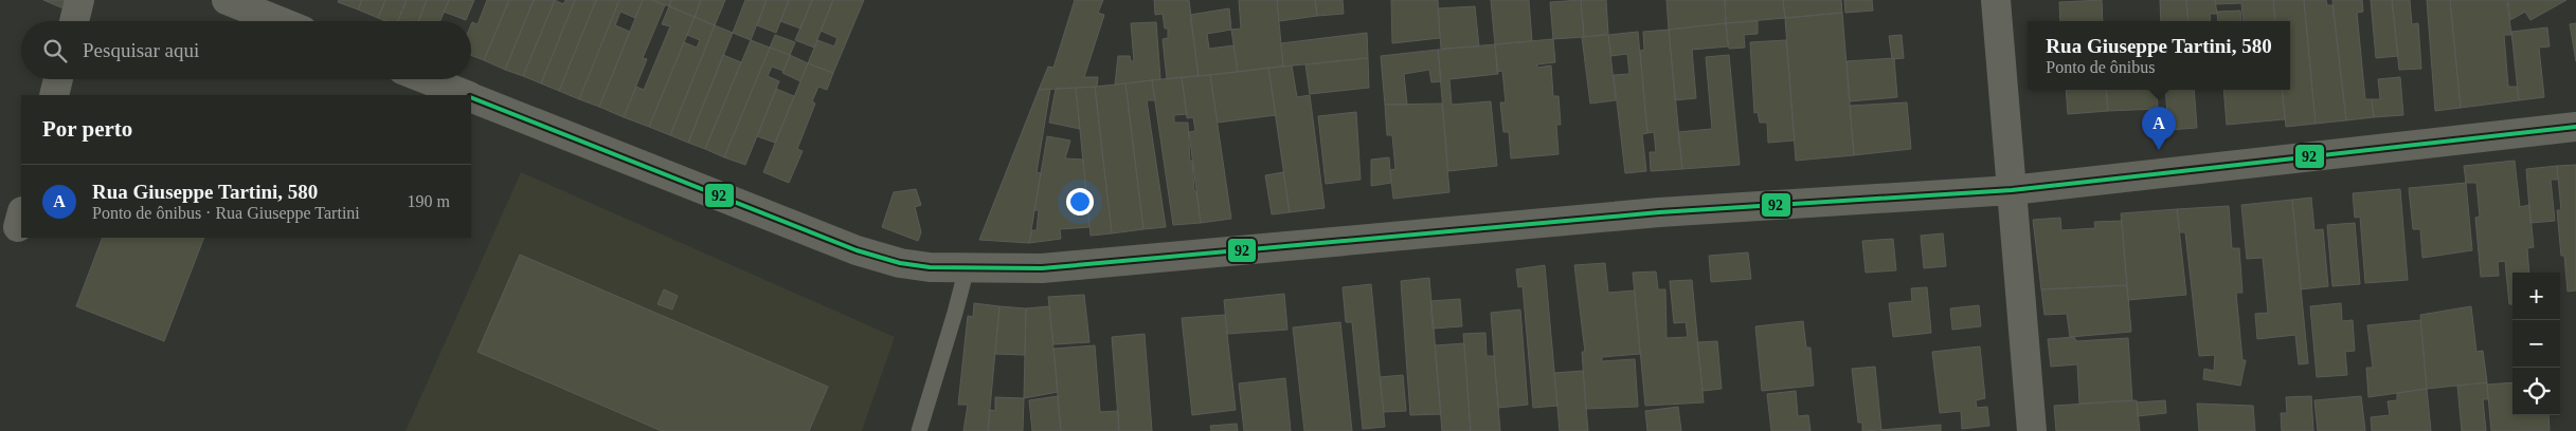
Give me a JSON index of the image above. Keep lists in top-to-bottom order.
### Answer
{
  "lines": ["transit line 92"],
  "page": {
    "popup": ["Rua Giuseppe Tartini, 580", "Ponto de ônibus"],
    "search": "Pesquisar aqui",
    "heading": "Por perto",
    "pins": "A",
    "list": [
      {
        "mark": "A",
        "name": "Rua Giuseppe Tartini, 580",
        "note": "Ponto de ônibus · Rua Giuseppe Tartini",
        "value": "190 m"
      }
    ],
    "map_buttons": ["+", "−"]
  }
}
